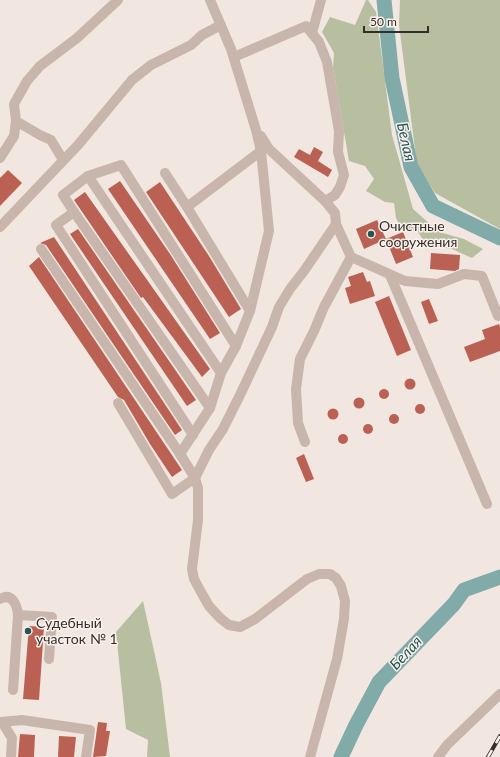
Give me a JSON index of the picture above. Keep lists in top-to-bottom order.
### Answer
{
  "water": ["Белая"],
  "places": ["Очистные сооружения", "Судебный участок № 1"],
  "scale_bar": "50 m"
}
